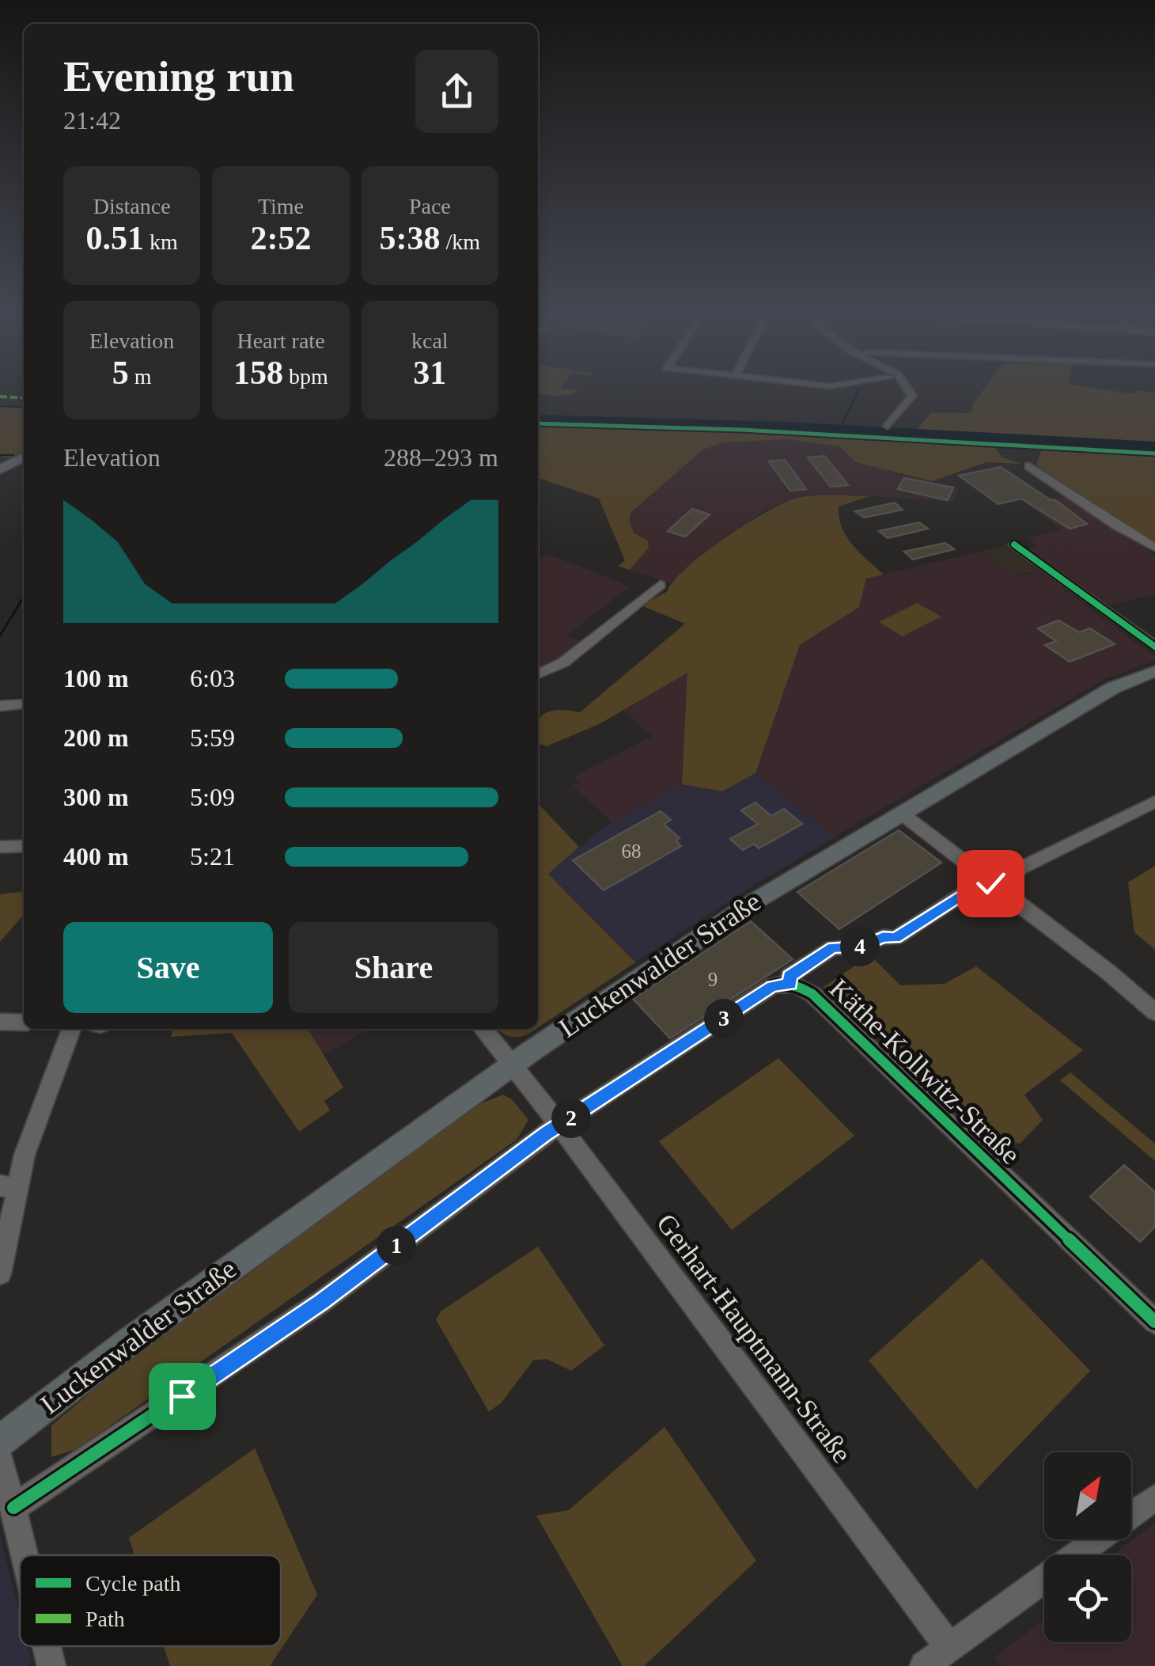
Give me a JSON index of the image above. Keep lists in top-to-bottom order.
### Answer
{
  "streets": {
    "main road": ["Luckenwalder Straße"],
    "street": ["Käthe-Kollwitz-Straße", "Gerhart-Hauptmann-Straße"]
  },
  "crossings": [
    ["Luckenwalder Straße", "Gerhart-Hauptmann-Straße"],
    ["Käthe-Kollwitz-Straße", "Gerhart-Hauptmann-Straße"]
  ],
  "house_numbers": ["68", "9"],
  "legend": ["Cycle path", "Path"],
  "north": "top right",
  "page": {
    "heading": ["Evening run", "21:42"],
    "stats": [
      ["Distance", "0.51 km"],
      ["Time", "2:52"],
      ["Pace", "5:38 /km"],
      ["Elevation", "5 m"],
      ["Heart rate", "158 bpm"],
      ["kcal", "31"]
    ],
    "chart": ["Elevation", "288–293 m"],
    "list": [
      {
        "name": "100 m",
        "note": "6:03"
      },
      {
        "name": "200 m",
        "note": "5:59"
      },
      {
        "name": "300 m",
        "note": "5:09"
      },
      {
        "name": "400 m",
        "note": "5:21"
      }
    ],
    "buttons": ["Save", "Share"],
    "pins": [
      "4",
      "3",
      "2",
      "1"
    ]
  }
}
